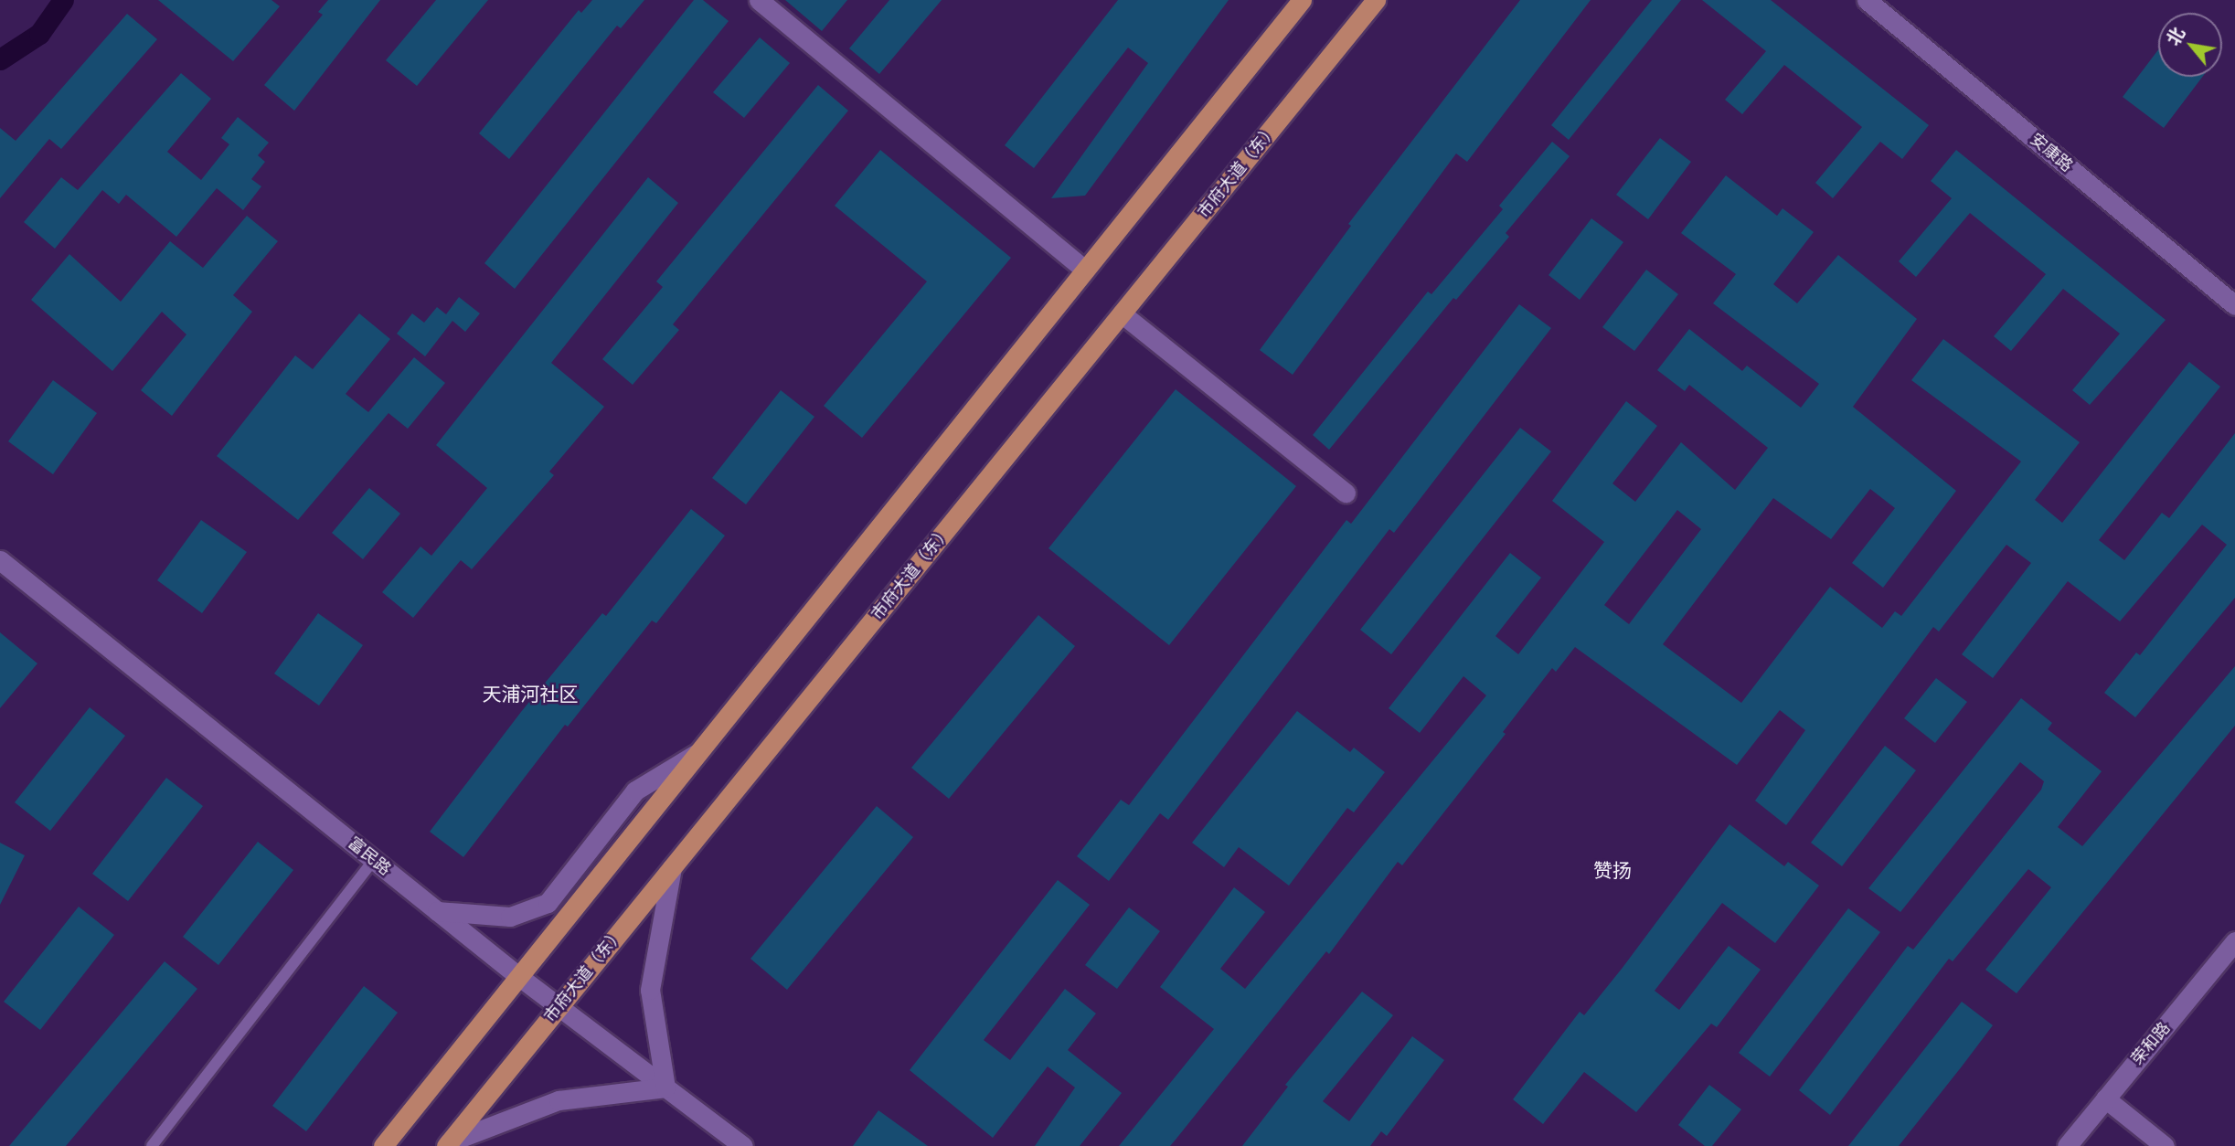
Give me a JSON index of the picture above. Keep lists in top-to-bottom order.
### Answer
{
  "streets": {
    "main road": ["市府大道（东）"],
    "street": ["安康路", "富民路", "荣和路"]
  },
  "crossings": [
    ["市府大道（东）", "富民路"]
  ],
  "districts": ["天浦河社区", "赞扬"],
  "north": "top left"
}
